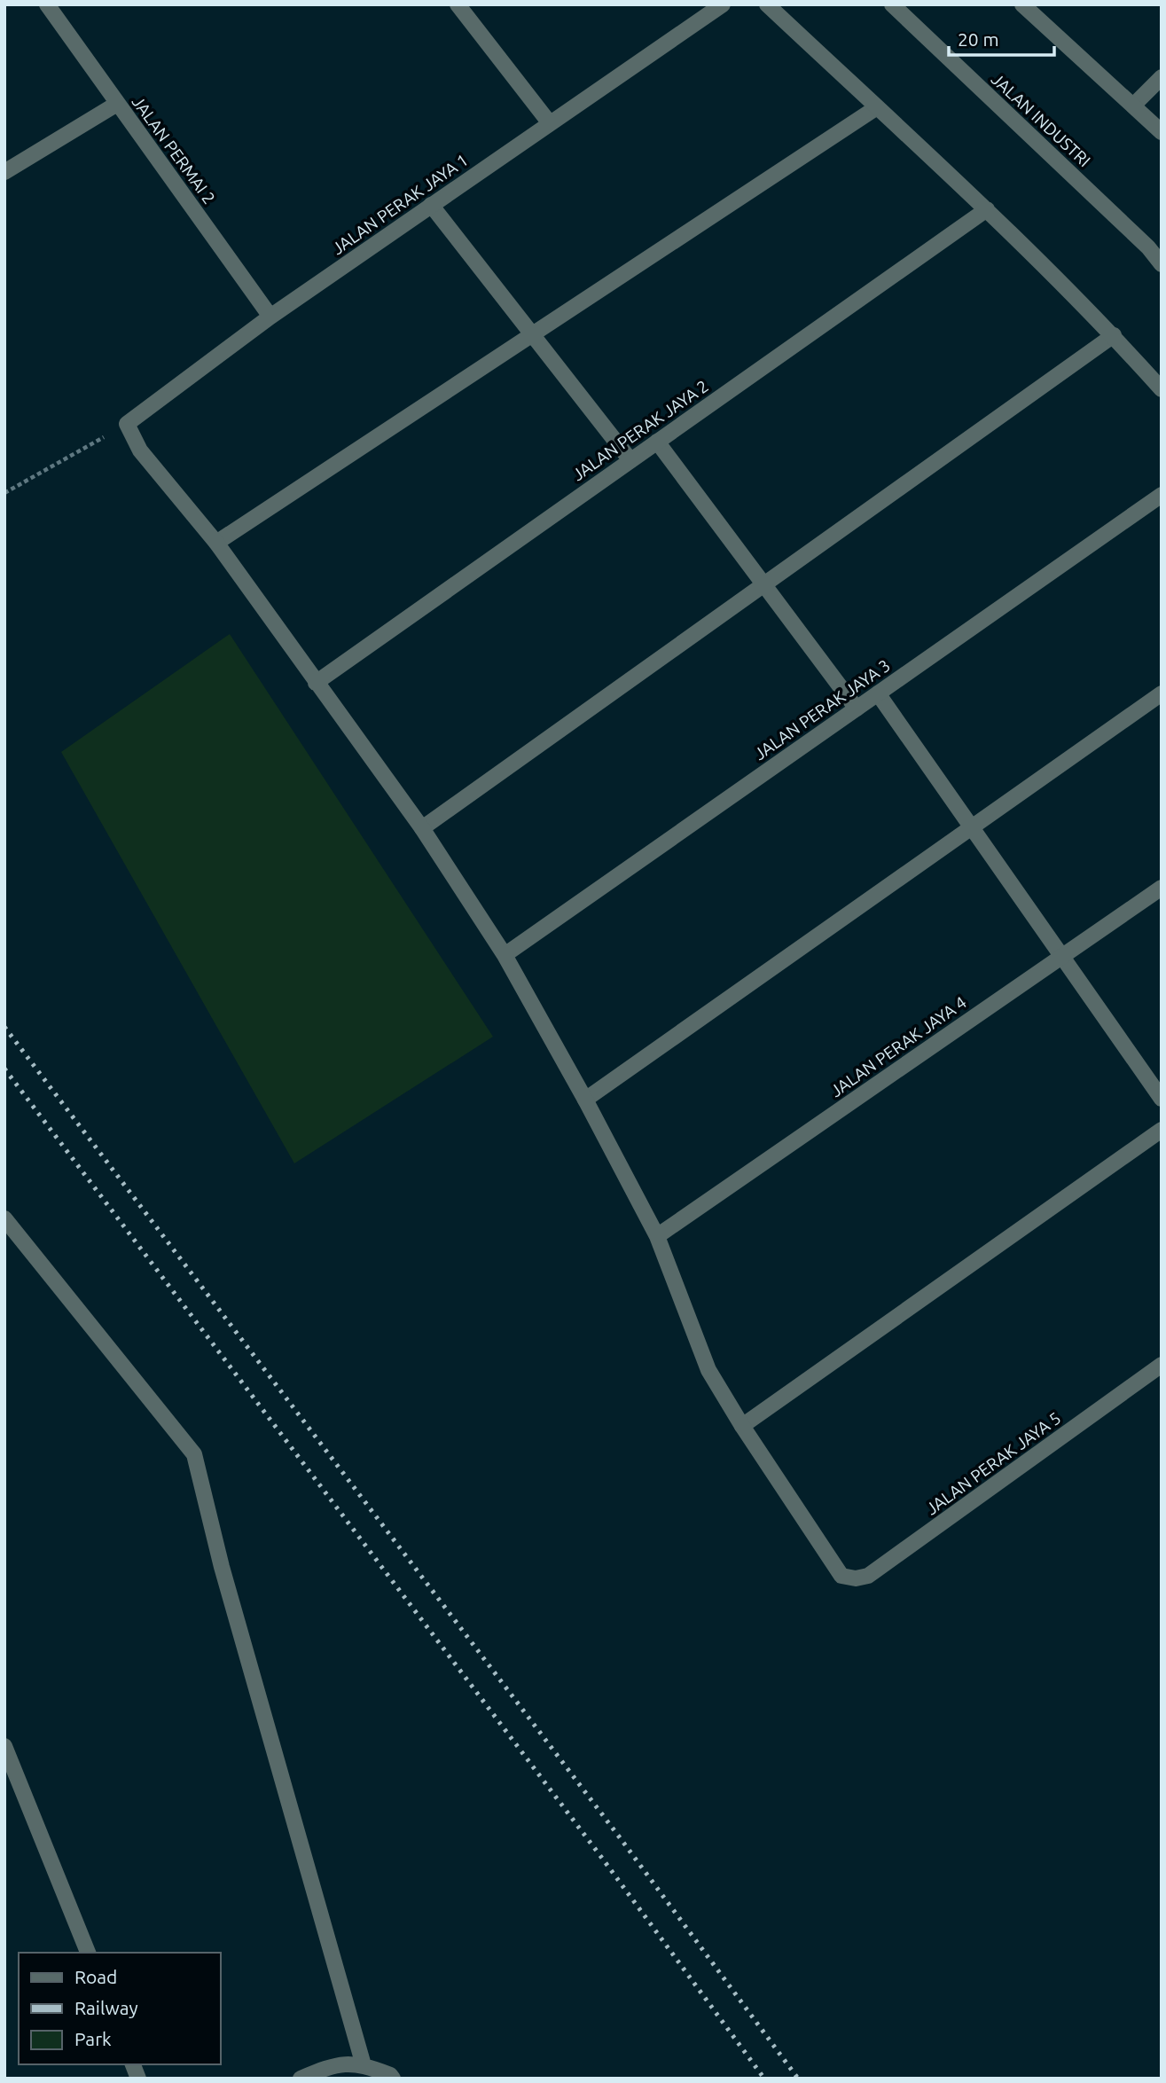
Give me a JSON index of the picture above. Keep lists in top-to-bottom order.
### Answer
{
  "streets": {
    "street": [
      "JALAN INDUSTRI",
      "JALAN PERMAI 2",
      "JALAN PERAK JAYA 1",
      "JALAN PERAK JAYA 2",
      "JALAN PERAK JAYA 3",
      "JALAN PERAK JAYA 4",
      "JALAN PERAK JAYA 5"
    ]
  },
  "crossings": [
    ["JALAN PERMAI 2", "JALAN PERAK JAYA 1"]
  ],
  "legend": ["Road", "Railway", "Park"],
  "scale_bar": "20 m"
}
